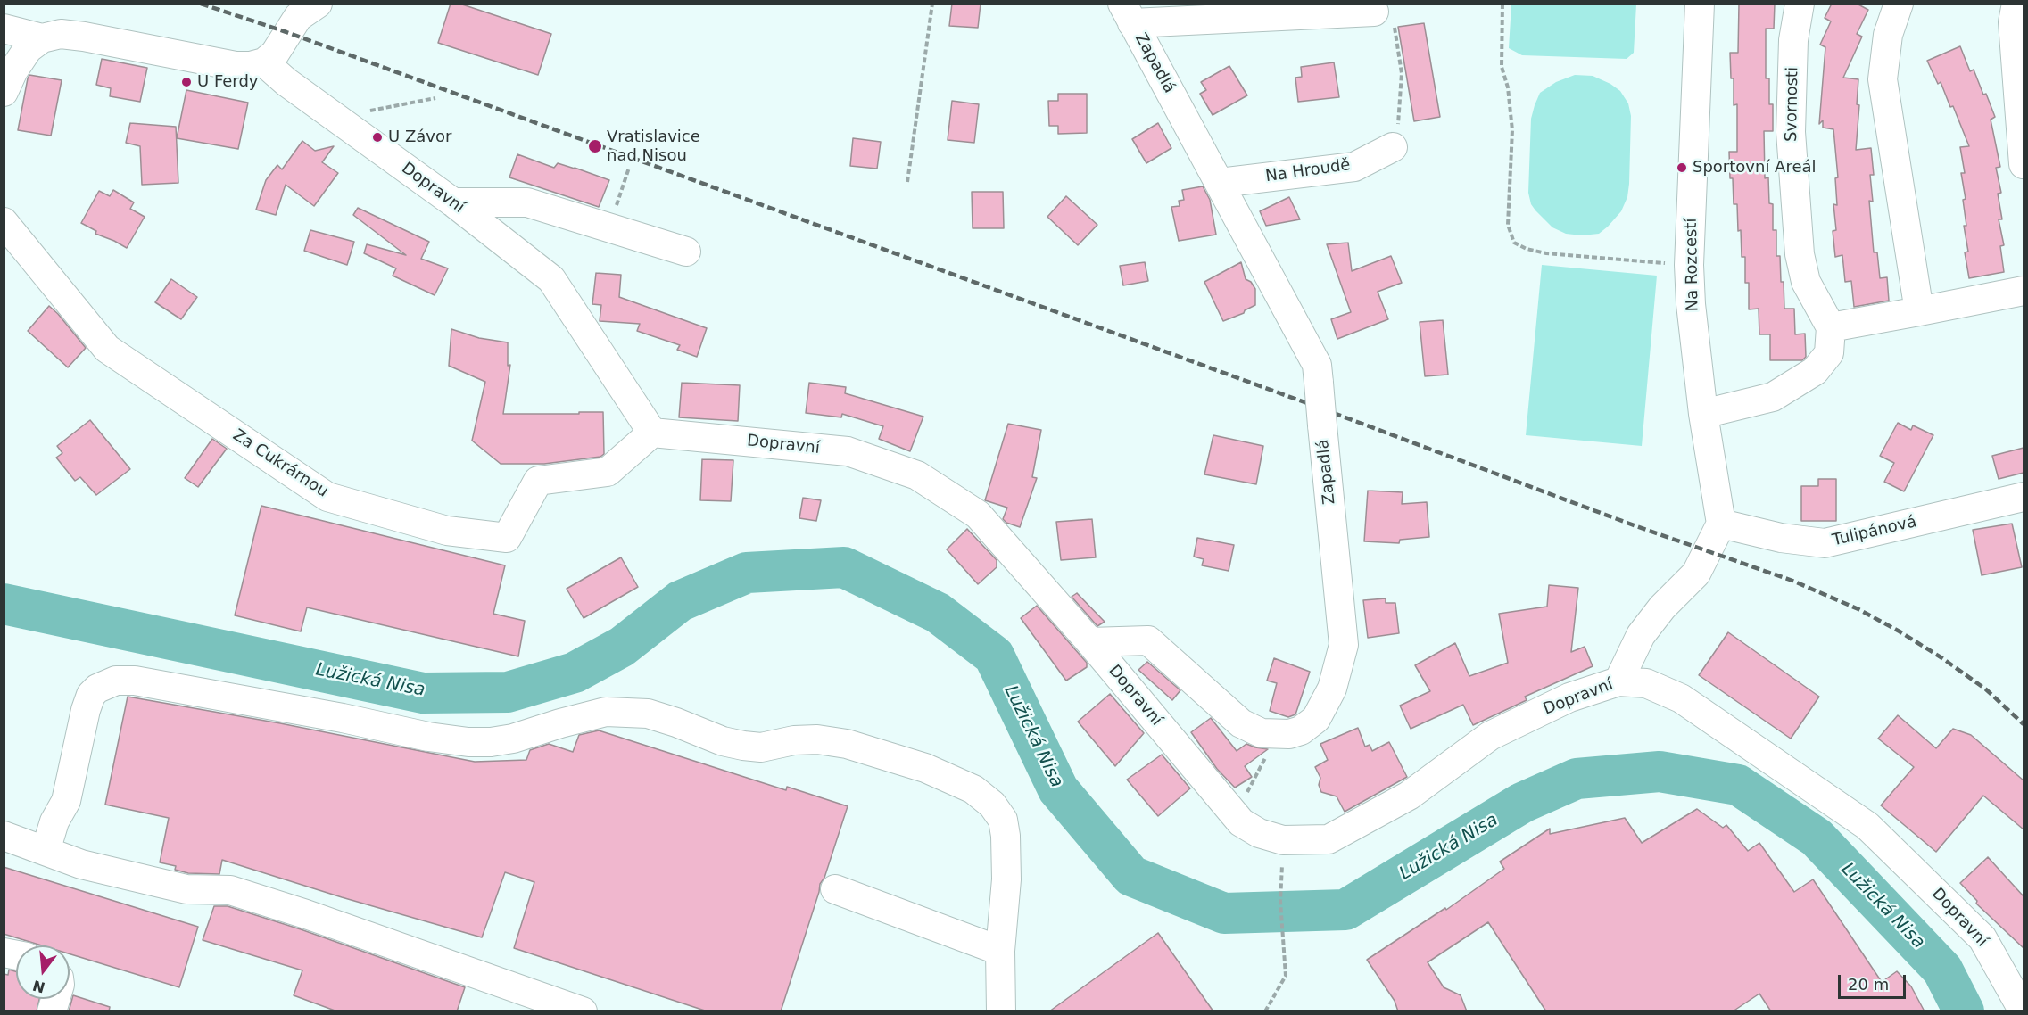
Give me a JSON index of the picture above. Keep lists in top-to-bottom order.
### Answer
{
  "streets": {
    "street": [
      "Zapadlá",
      "Svornosti",
      "Na Hroudě",
      "Dopravní",
      "Na Rozcestí",
      "Za Cukrárnou",
      "Tulipánová"
    ]
  },
  "crossings": [
    ["Zapadlá", "Na Hroudě"],
    ["Zapadlá", "Dopravní"],
    ["Dopravní", "Za Cukrárnou"],
    ["Na Rozcestí", "Tulipánová"]
  ],
  "water": ["Lužická Nisa"],
  "places": [
    "U Ferdy",
    "U Závor",
    "Vratislavice nad Nisou",
    "Sportovní Areál"
  ],
  "scale_bar": "20 m",
  "north": "bottom"
}
